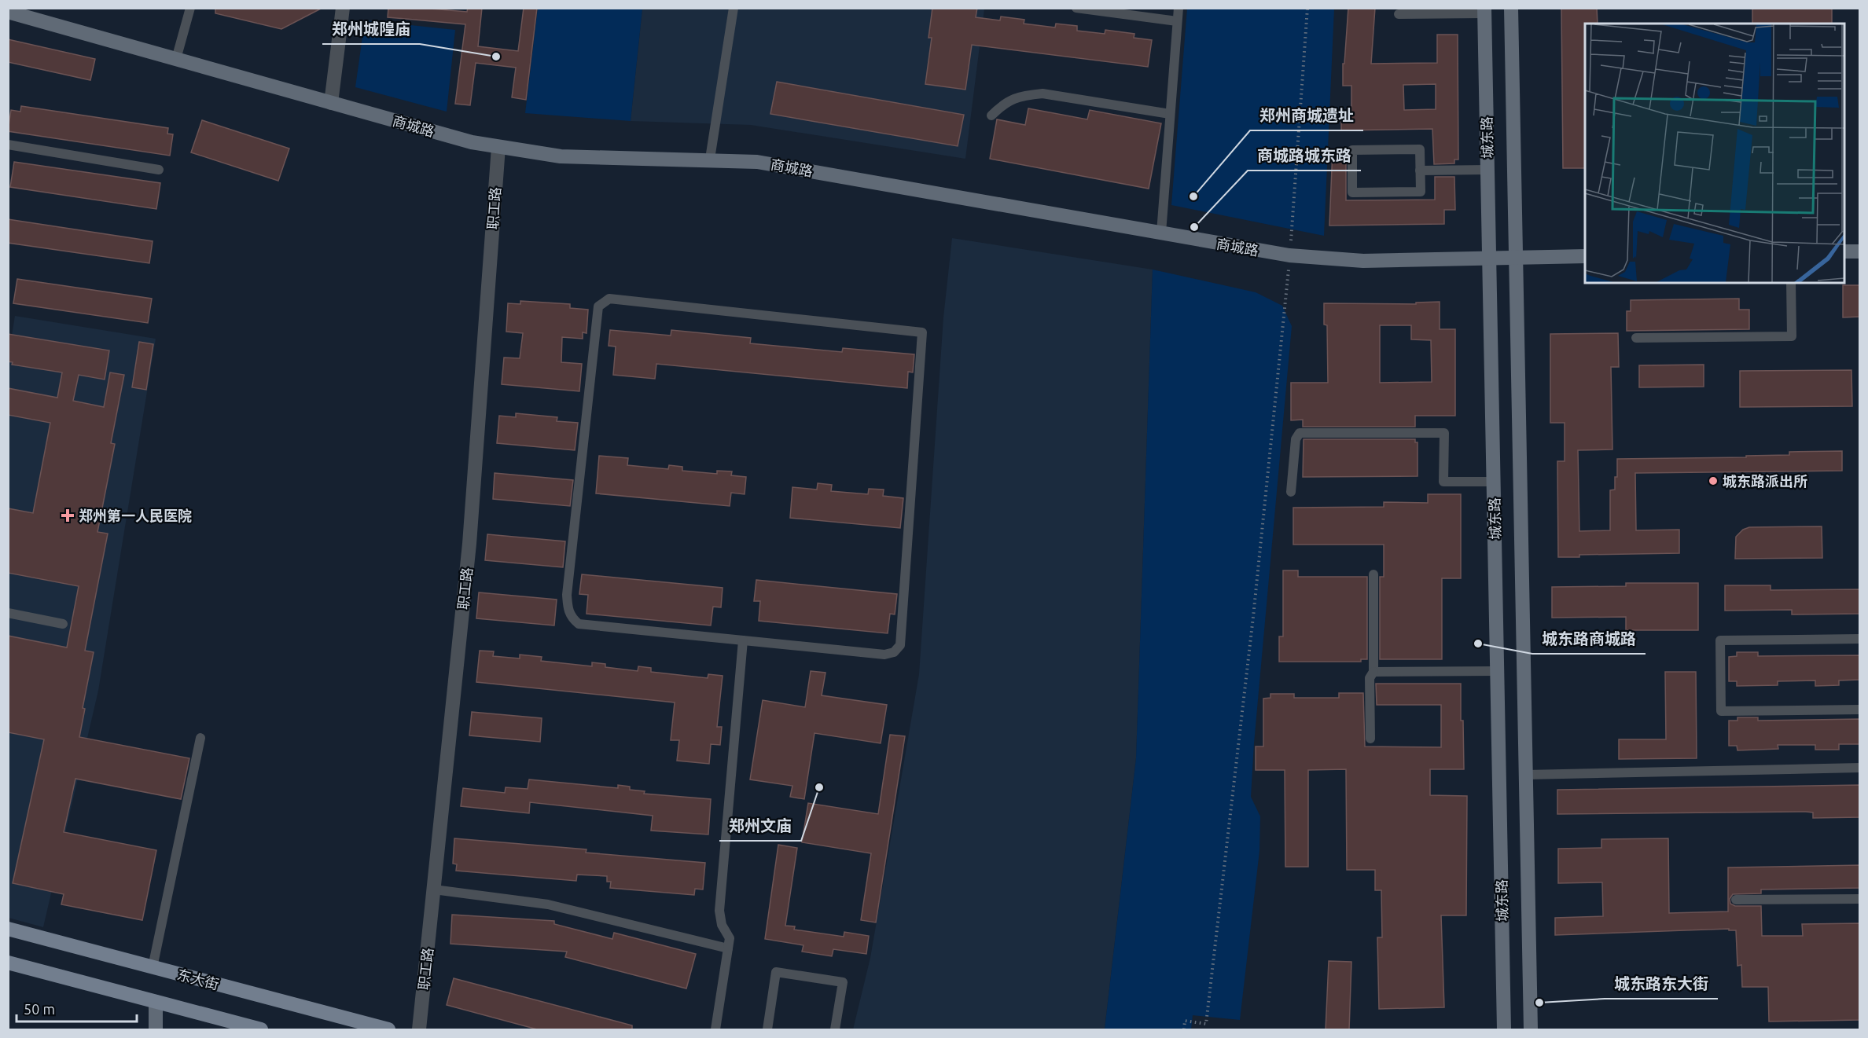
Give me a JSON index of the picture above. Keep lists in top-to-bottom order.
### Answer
{
  "streets": {
    "main road": ["商城路", "城东路", "东大街"],
    "street": ["职工路"]
  },
  "crossings": [
    ["商城路", "城东路"],
    ["商城路", "职工路"]
  ],
  "places": {
    "other": [
      "郑州城隍庙",
      "郑州商城遗址",
      "商城路城东路",
      "城东路派出所",
      "城东路商城路",
      "郑州文庙",
      "城东路东大街"
    ],
    "health": ["郑州第一人民医院"]
  },
  "scale_bar": "50 m"
}
